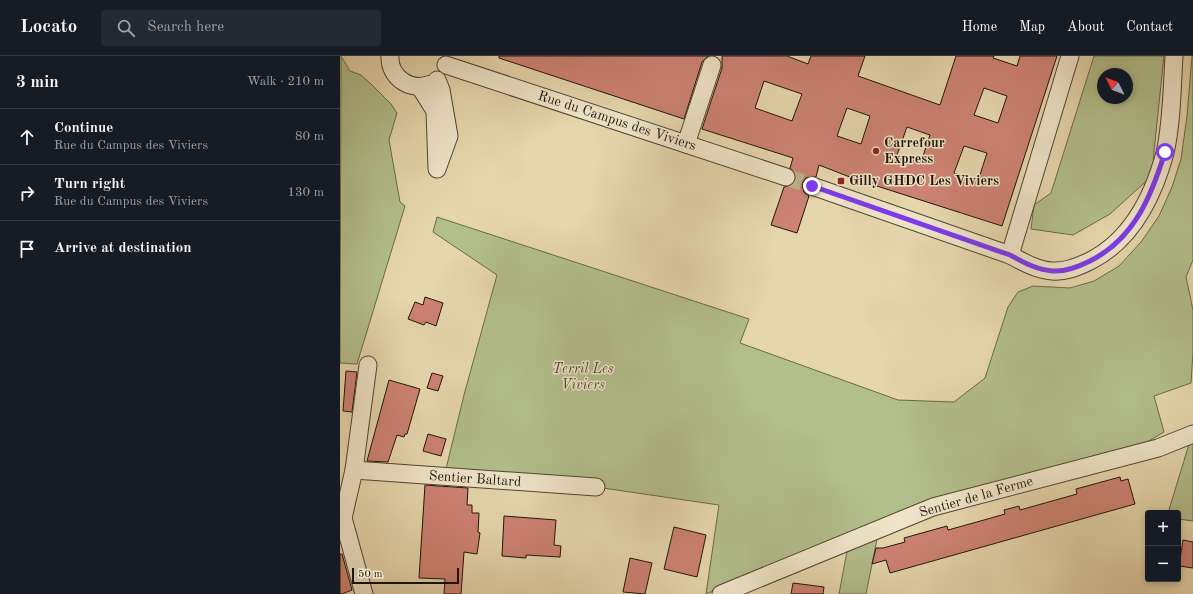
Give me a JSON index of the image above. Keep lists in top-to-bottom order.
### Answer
{
  "streets": {
    "street": ["Rue du Campus des Viviers", "Sentier Baltard", "Sentier de la Ferme"]
  },
  "parks": ["Terril Les Viviers"],
  "places": {
    "other": ["Carrefour Express"],
    "transit": ["Gilly GHDC Les Viviers"]
  },
  "scale_bar": "50 m",
  "north": "top left",
  "page": {
    "header": "Locato",
    "search": "Search here",
    "nav": [
      "Home",
      "Map",
      "About",
      "Contact"
    ],
    "heading": ["3 min", "Walk · 210 m"],
    "list": [
      ["Continue", "Rue du Campus des Viviers", "80 m"],
      ["Turn right", "Rue du Campus des Viviers", "130 m"],
      "Arrive at destination"
    ],
    "map_buttons": ["+", "−"],
    "scale": "50 m"
  }
}
